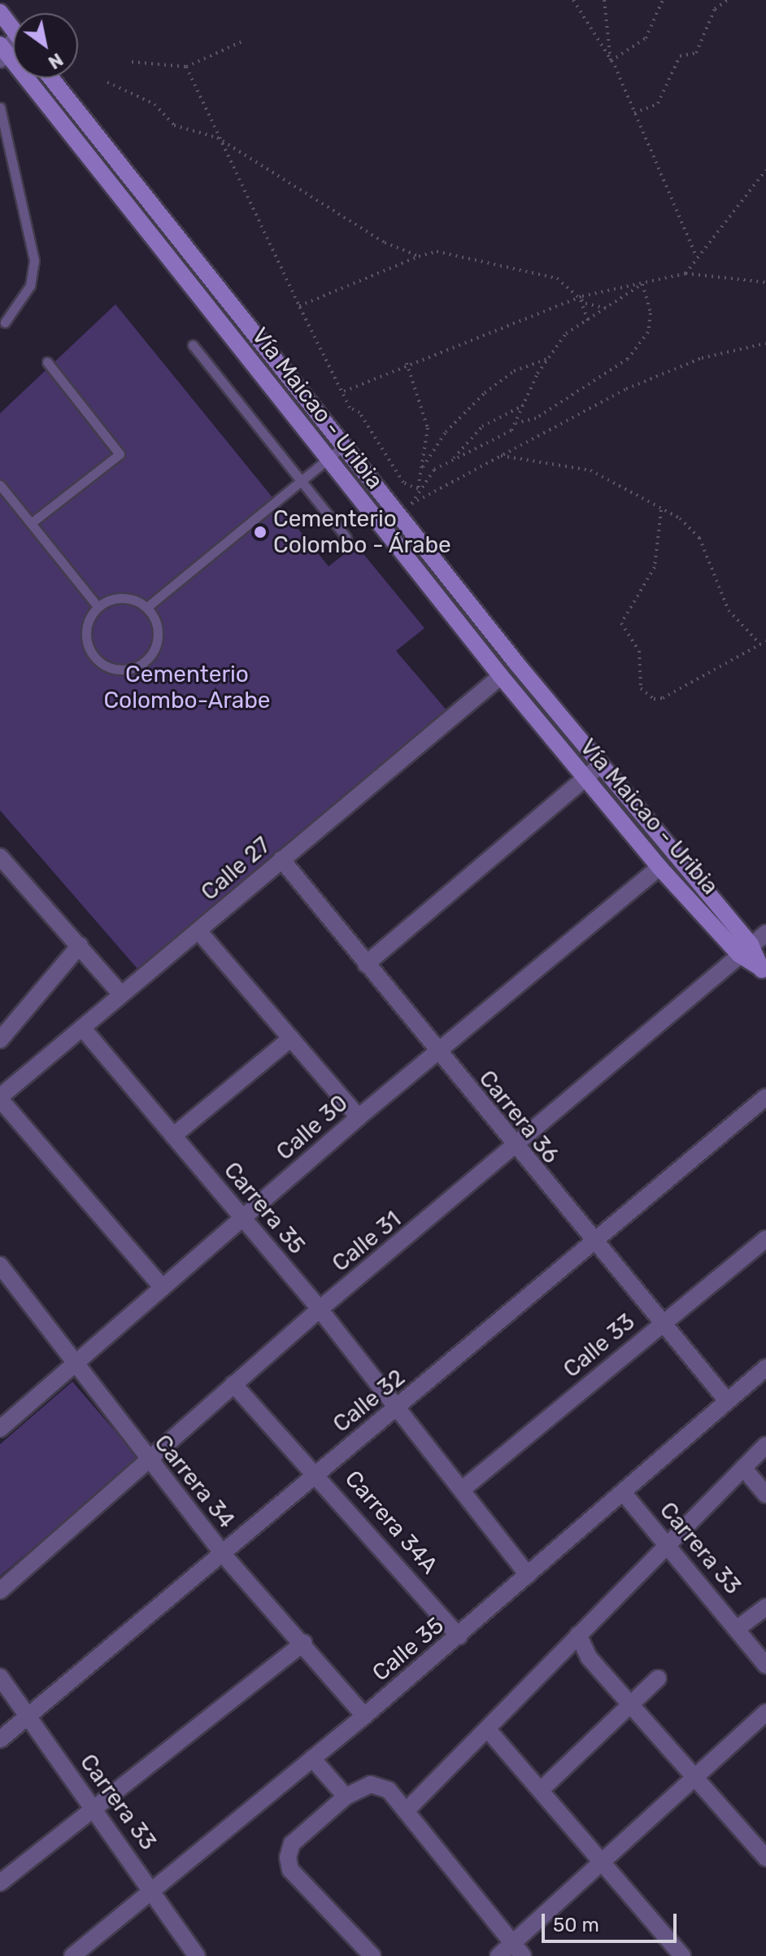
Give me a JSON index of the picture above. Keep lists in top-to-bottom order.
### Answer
{
  "streets": {
    "street": [
      "Vía Maicao - Uribia",
      "Calle 27",
      "Carrera 36",
      "Calle 30",
      "Carrera 35",
      "Calle 31",
      "Calle 33",
      "Calle 32",
      "Carrera 34",
      "Carrera 34A",
      "Carrera 33",
      "Calle 35"
    ]
  },
  "crossings": [
    ["Vía Maicao - Uribia", "Calle 27"],
    ["Vía Maicao - Uribia", "Calle 30"],
    ["Vía Maicao - Uribia", "Calle 31"],
    ["Calle 27", "Carrera 36"],
    ["Calle 27", "Carrera 35"],
    ["Carrera 36", "Calle 30"],
    ["Carrera 36", "Calle 31"],
    ["Carrera 36", "Calle 33"],
    ["Carrera 36", "Calle 32"],
    ["Carrera 36", "Calle 35"],
    ["Calle 30", "Carrera 35"],
    ["Calle 30", "Carrera 34"],
    ["Carrera 35", "Calle 31"],
    ["Carrera 35", "Calle 33"],
    ["Carrera 35", "Calle 32"],
    ["Carrera 35", "Calle 35"],
    ["Calle 31", "Carrera 34"],
    ["Calle 31", "Carrera 34A"],
    ["Calle 32", "Carrera 34"],
    ["Calle 32", "Carrera 34A"],
    ["Calle 32", "Carrera 33"],
    ["Carrera 34", "Calle 35"],
    ["Carrera 34A", "Calle 35"],
    ["Carrera 33", "Calle 35"]
  ],
  "parks": ["Cementerio Colombo-Arabe"],
  "places": ["Cementerio Colombo - Árabe"],
  "scale_bar": "50 m",
  "north": "bottom right"
}
